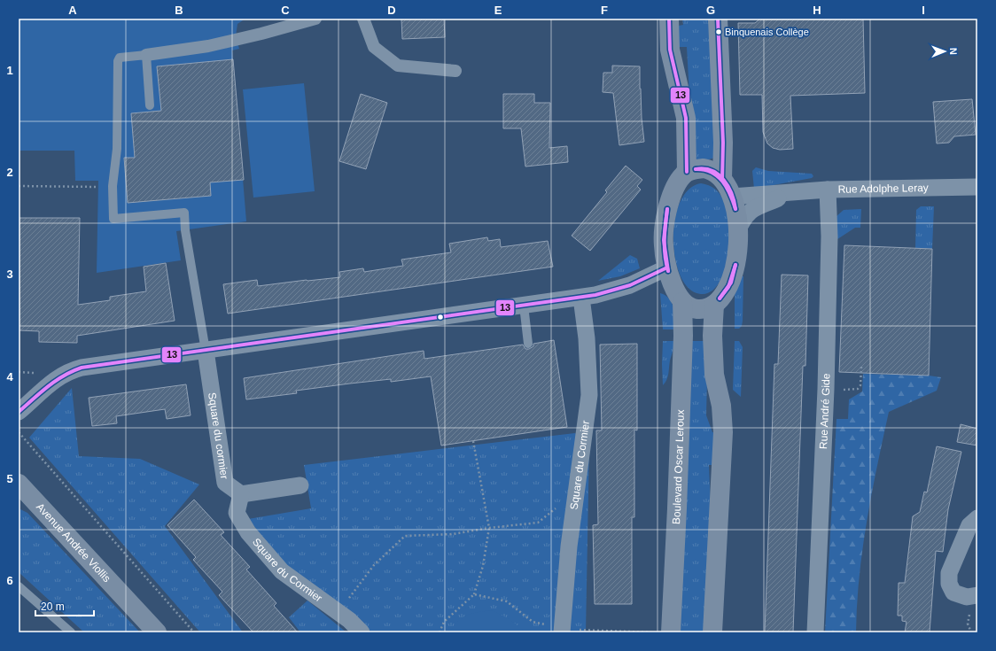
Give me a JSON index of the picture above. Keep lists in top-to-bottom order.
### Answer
{
  "streets": {
    "main road": ["Boulevard Oscar Leroux", "Avenue Andrée Viollis"],
    "street": [
      "Rue Adolphe Leray",
      "Rue André Gide",
      "Square du cormier",
      "Square du Cormier"
    ]
  },
  "crossings": [
    ["Rue Adolphe Leray", "Rue André Gide"],
    ["Square du cormier", "Square du Cormier"]
  ],
  "places": ["Binquenais Collège"],
  "lines": ["transit line 13"],
  "scale_bar": "20 m",
  "north": "right",
  "grid": {
    "columns": [
      "A",
      "B",
      "C",
      "D",
      "E",
      "F",
      "G",
      "H",
      "I"
    ],
    "rows": [
      "1",
      "2",
      "3",
      "4",
      "5",
      "6"
    ]
  }
}
